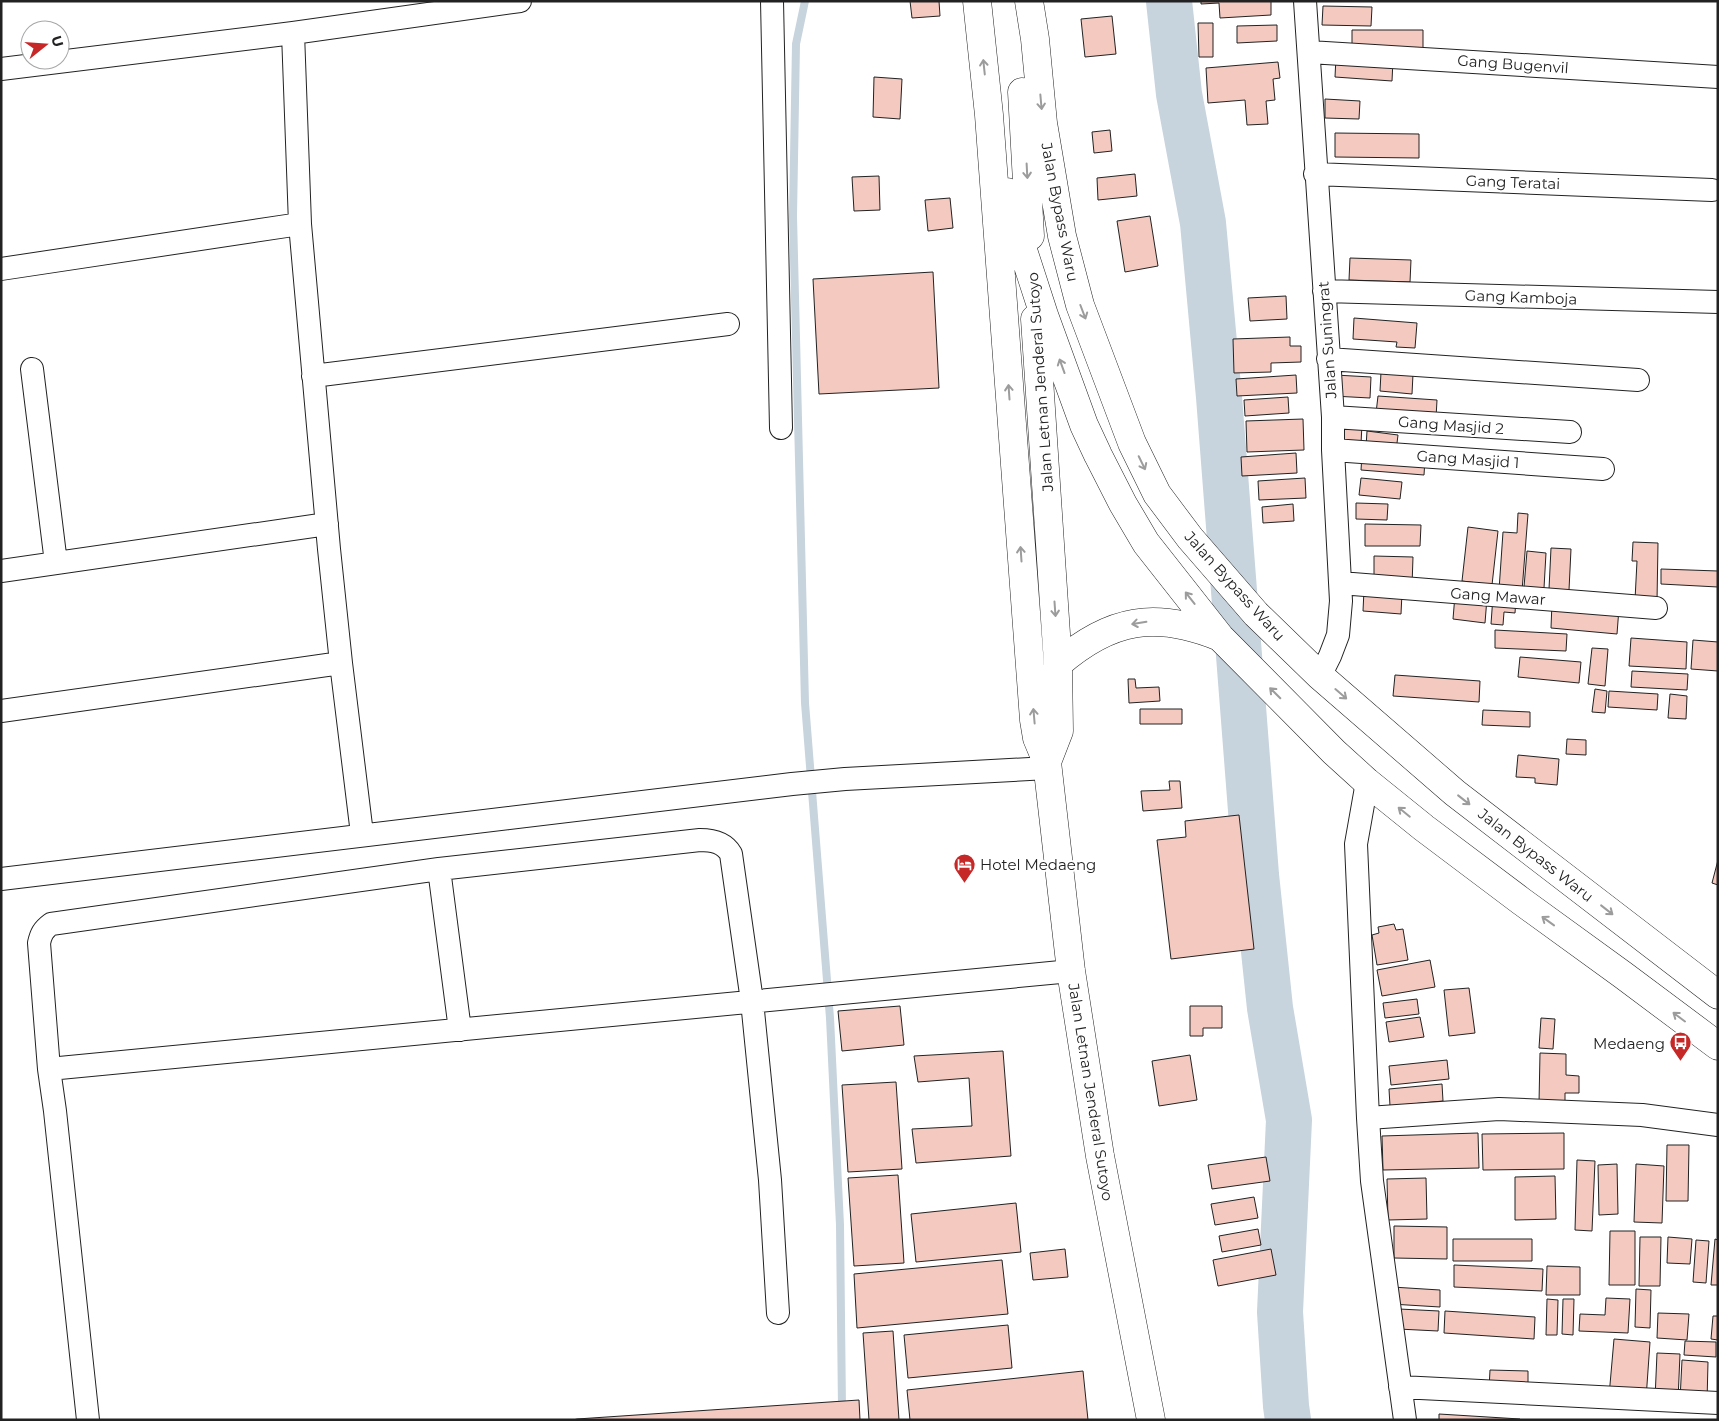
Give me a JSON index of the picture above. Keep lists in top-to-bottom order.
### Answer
{
  "streets": {
    "highway": ["Jalan Bypass Waru", "Jalan Letnan Jenderal Sutoyo"],
    "street": [
      "Gang Bugenvil",
      "Gang Teratai",
      "Gang Kamboja",
      "Jalan Suningrat",
      "Gang Masjid 2",
      "Gang Masjid 1",
      "Gang Mawar"
    ]
  },
  "crossings": [
    ["Gang Bugenvil", "Jalan Suningrat"],
    ["Gang Teratai", "Jalan Suningrat"],
    ["Jalan Bypass Waru", "Jalan Suningrat"],
    ["Jalan Bypass Waru", "Jalan Letnan Jenderal Sutoyo"],
    ["Gang Kamboja", "Jalan Suningrat"],
    ["Jalan Suningrat", "Gang Masjid 2"],
    ["Jalan Suningrat", "Gang Masjid 1"],
    ["Jalan Suningrat", "Gang Mawar"]
  ],
  "places": {
    "hotel": ["Hotel Medaeng"],
    "bus stop": ["Medaeng"]
  },
  "north": "right"
}
